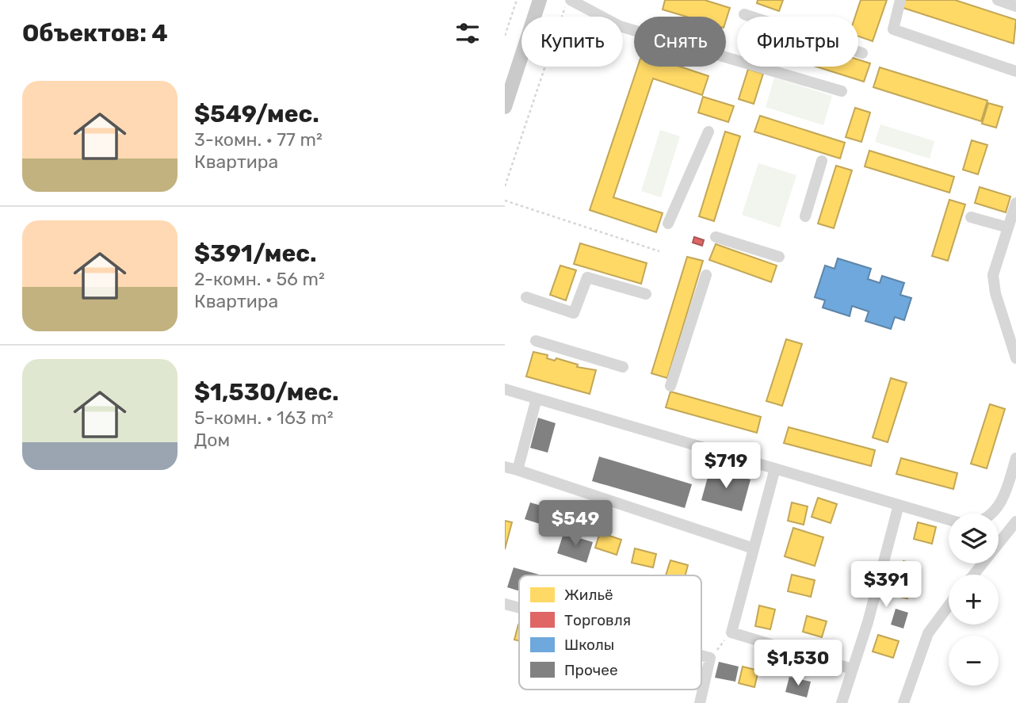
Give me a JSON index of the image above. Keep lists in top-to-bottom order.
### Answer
{
  "legend": [
    "Жильё",
    "Торговля",
    "Школы",
    "Прочее"
  ],
  "page": {
    "heading": "Объектов: 4",
    "chip": ["Купить", "Снять", "Фильтры"],
    "list": [
      {
        "name": "$549/мес.",
        "note": "3-комн. · 77 m² · Квартира"
      },
      {
        "name": "$391/мес.",
        "note": "2-комн. · 56 m² · Квартира"
      },
      {
        "name": "$1,530/мес.",
        "note": "5-комн. · 163 m² · Дом"
      }
    ],
    "price": [
      "$719",
      "$549",
      "$391",
      "$1,530"
    ],
    "map_buttons": ["+", "−"]
  }
}
